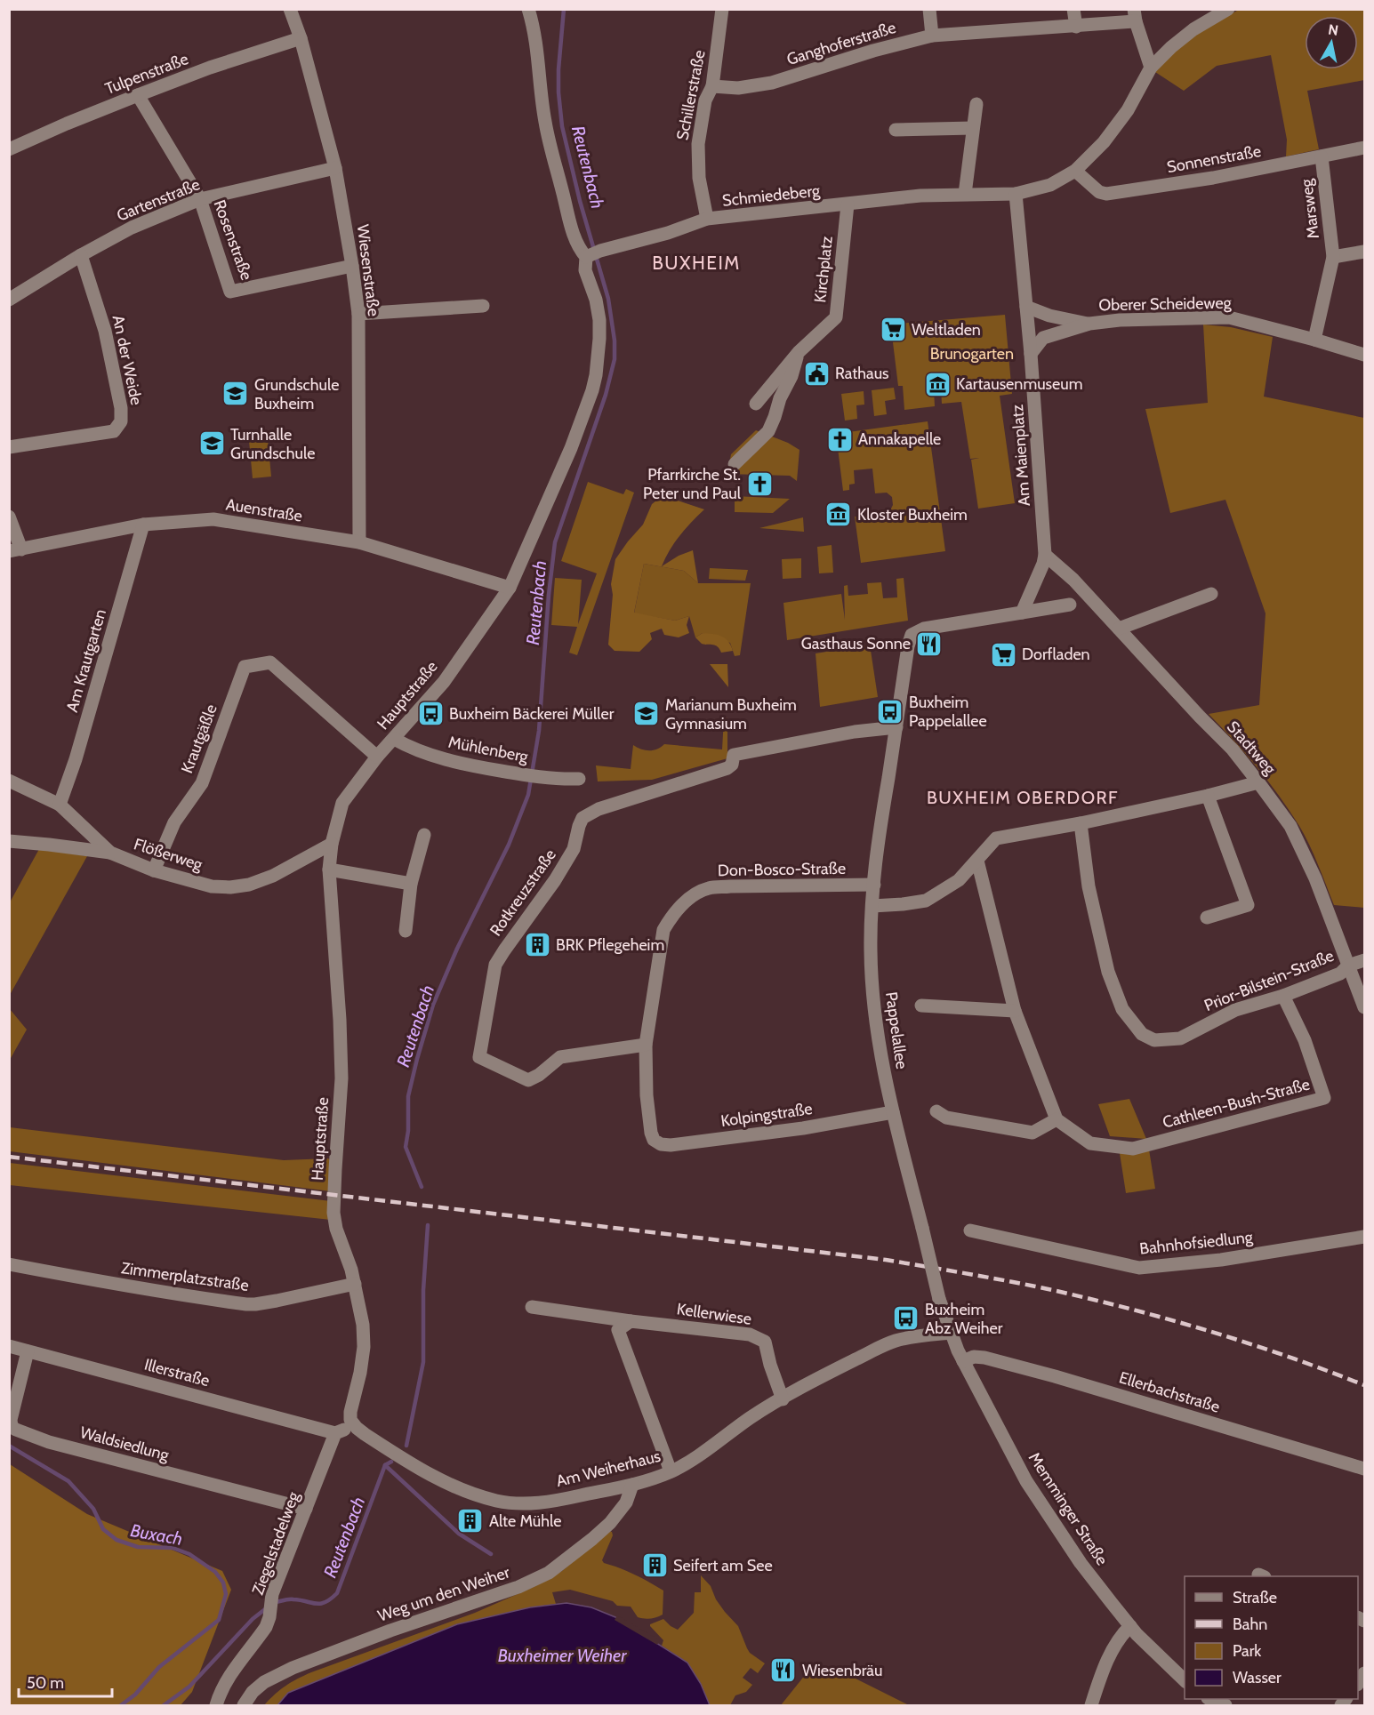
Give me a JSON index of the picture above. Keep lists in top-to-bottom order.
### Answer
{
  "streets": {
    "street": [
      "Ganghoferstraße",
      "Tulpenstraße",
      "Schillerstraße",
      "Sonnenstraße",
      "Schmiedeberg",
      "Gartenstraße",
      "Marsweg",
      "Rosenstraße",
      "Kirchplatz",
      "Wiesenstraße",
      "Oberer Scheideweg",
      "An der Weide",
      "Am Maienplatz",
      "Auenstraße",
      "Am Krautgarten",
      "Hauptstraße",
      "Krautgäßle",
      "Stadtweg",
      "Mühlenberg",
      "Flößerweg",
      "Don-Bosco-Straße",
      "Rotkreuzstraße",
      "Prior-Bilstein-Straße",
      "Pappelallee",
      "Cathleen-Bush-Straße",
      "Kolpingstraße",
      "Bahnhofsiedlung",
      "Zimmerplatzstraße",
      "Kellerwiese",
      "Illerstraße",
      "Ellerbachstraße",
      "Waldsiedlung",
      "Am Weiherhaus",
      "Memminger Straße",
      "Ziegelstadelweg",
      "Weg um den Weiher"
    ]
  },
  "crossings": [
    ["Ganghoferstraße", "Schillerstraße"],
    ["Tulpenstraße", "Rosenstraße"],
    ["Tulpenstraße", "Wiesenstraße"],
    ["Schillerstraße", "Schmiedeberg"],
    ["Sonnenstraße", "Schmiedeberg"],
    ["Sonnenstraße", "Marsweg"],
    ["Schmiedeberg", "Kirchplatz"],
    ["Schmiedeberg", "Am Maienplatz"],
    ["Schmiedeberg", "Hauptstraße"],
    ["Gartenstraße", "Rosenstraße"],
    ["Gartenstraße", "Wiesenstraße"],
    ["Gartenstraße", "An der Weide"],
    ["Marsweg", "Oberer Scheideweg"],
    ["Rosenstraße", "Wiesenstraße"],
    ["Wiesenstraße", "Auenstraße"],
    ["Oberer Scheideweg", "Am Maienplatz"],
    ["Am Maienplatz", "Stadtweg"],
    ["Auenstraße", "Am Krautgarten"],
    ["Auenstraße", "Hauptstraße"],
    ["Am Krautgarten", "Flößerweg"],
    ["Hauptstraße", "Krautgäßle"],
    ["Hauptstraße", "Mühlenberg"],
    ["Hauptstraße", "Flößerweg"],
    ["Hauptstraße", "Zimmerplatzstraße"],
    ["Hauptstraße", "Am Weiherhaus"],
    ["Krautgäßle", "Flößerweg"],
    ["Stadtweg", "Prior-Bilstein-Straße"],
    ["Don-Bosco-Straße", "Rotkreuzstraße"],
    ["Don-Bosco-Straße", "Pappelallee"],
    ["Don-Bosco-Straße", "Kolpingstraße"],
    ["Rotkreuzstraße", "Pappelallee"],
    ["Prior-Bilstein-Straße", "Cathleen-Bush-Straße"],
    ["Pappelallee", "Kolpingstraße"],
    ["Pappelallee", "Am Weiherhaus"],
    ["Pappelallee", "Memminger Straße"],
    ["Kellerwiese", "Am Weiherhaus"],
    ["Illerstraße", "Waldsiedlung"],
    ["Illerstraße", "Ziegelstadelweg"],
    ["Ellerbachstraße", "Memminger Straße"],
    ["Waldsiedlung", "Ziegelstadelweg"],
    ["Am Weiherhaus", "Memminger Straße"],
    ["Am Weiherhaus", "Weg um den Weiher"]
  ],
  "districts": ["BUXHEIM", "BUXHEIM OBERDORF"],
  "water": ["Reutenbach", "Buxach", "Buxheimer Weiher"],
  "parks": ["Brunogarten"],
  "places": {
    "supermarket": ["Weltladen", "Dorfladen"],
    "public building": ["Rathaus"],
    "museum": ["Kartausenmuseum", "Kloster Buxheim"],
    "school or university": ["Grundschule Buxheim", "Turnhalle Grundschule", "Marianum Buxheim Gymnasium"],
    "church": ["Annakapelle", "Pfarrkirche St. Peter und Paul"],
    "restaurant": ["Gasthaus Sonne", "Wiesenbräu"],
    "bus stop": ["Buxheim Pappelallee", "Buxheim Bäckerei Müller", "Buxheim Abz Weiher"],
    "building": ["BRK Pflegeheim", "Alte Mühle", "Seifert am See"]
  },
  "legend": [
    "Straße",
    "Bahn",
    "Park",
    "Wasser"
  ],
  "scale_bar": "50 m",
  "north": "top"
}
